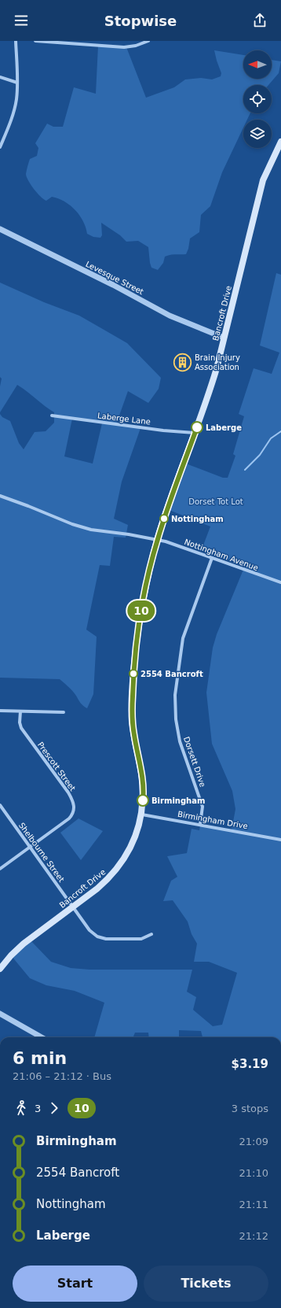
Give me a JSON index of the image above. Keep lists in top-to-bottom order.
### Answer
{
  "streets": {
    "main road": ["Bancroft Drive"],
    "street": [
      "Levesque Street",
      "Laberge Lane",
      "Nottingham Avenue",
      "Dorsett Drive",
      "Prescott Street",
      "Birmingham Drive",
      "Shelbourne Street"
    ]
  },
  "crossings": [
    ["Levesque Street", "Bancroft Drive"],
    ["Bancroft Drive", "Laberge Lane"],
    ["Bancroft Drive", "Nottingham Avenue"],
    ["Bancroft Drive", "Birmingham Drive"],
    ["Bancroft Drive", "Shelbourne Street"],
    ["Nottingham Avenue", "Dorsett Drive"],
    ["Dorsett Drive", "Birmingham Drive"],
    ["Prescott Street", "Shelbourne Street"]
  ],
  "parks": ["Dorset Tot Lot"],
  "places": {
    "building": ["Brain Injury Association"],
    "other": [
      "Laberge",
      "Nottingham",
      "2554 Bancroft",
      "Birmingham"
    ]
  },
  "lines": ["bus line 10"],
  "north": "left",
  "page": {
    "header": "Stopwise",
    "on_map": "10",
    "heading": ["6 min", "21:06 – 21:12 · Bus", "$3.19"],
    "legs": ["3", "10", "3 stops"],
    "list": [
      {
        "name": "Birmingham",
        "value": "21:09"
      },
      {
        "name": "2554 Bancroft",
        "value": "21:10"
      },
      {
        "name": "Nottingham",
        "value": "21:11"
      },
      {
        "name": "Laberge",
        "value": "21:12"
      }
    ],
    "buttons": ["Start", "Tickets"]
  }
}
